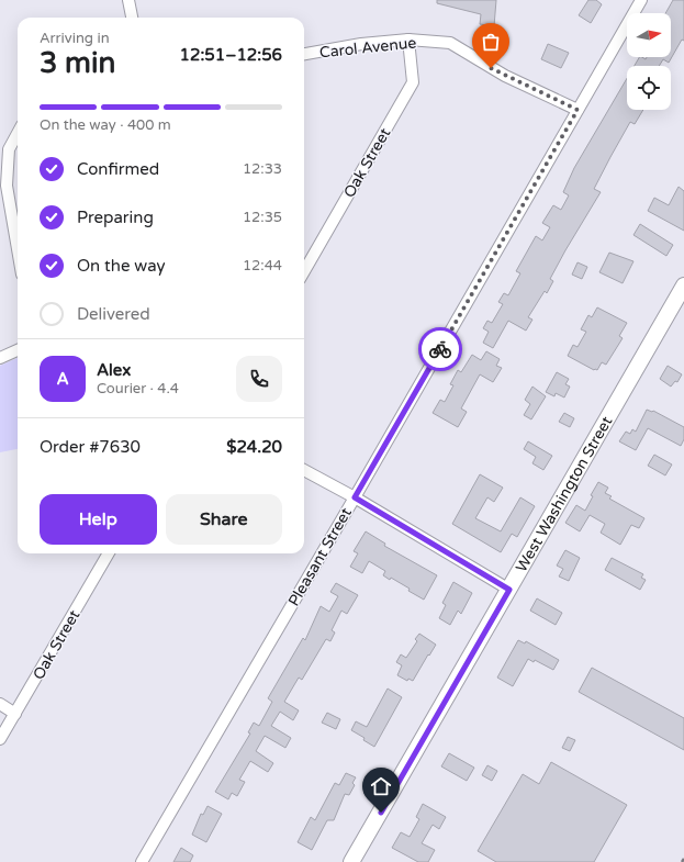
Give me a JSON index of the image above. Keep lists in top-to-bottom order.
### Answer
{
  "streets": {
    "main road": ["West Washington Street"],
    "street": ["Carol Avenue", "Oak Street", "Pleasant Street"]
  },
  "crossings": [
    ["Carol Avenue", "Oak Street"],
    ["Carol Avenue", "Pleasant Street"]
  ],
  "north": "right",
  "page": {
    "heading": ["3 min", "Arriving in", "12:51–12:56"],
    "panel": [
      "Alex",
      "Courier · 4.4",
      "Order #7630",
      "$24.20"
    ],
    "bar": "On the way · 400 m",
    "list": [
      ["Confirmed", "12:33"],
      ["Preparing", "12:35"],
      ["On the way", "12:44"],
      "Delivered"
    ],
    "round": "A",
    "buttons": ["Help", "Share"]
  }
}
